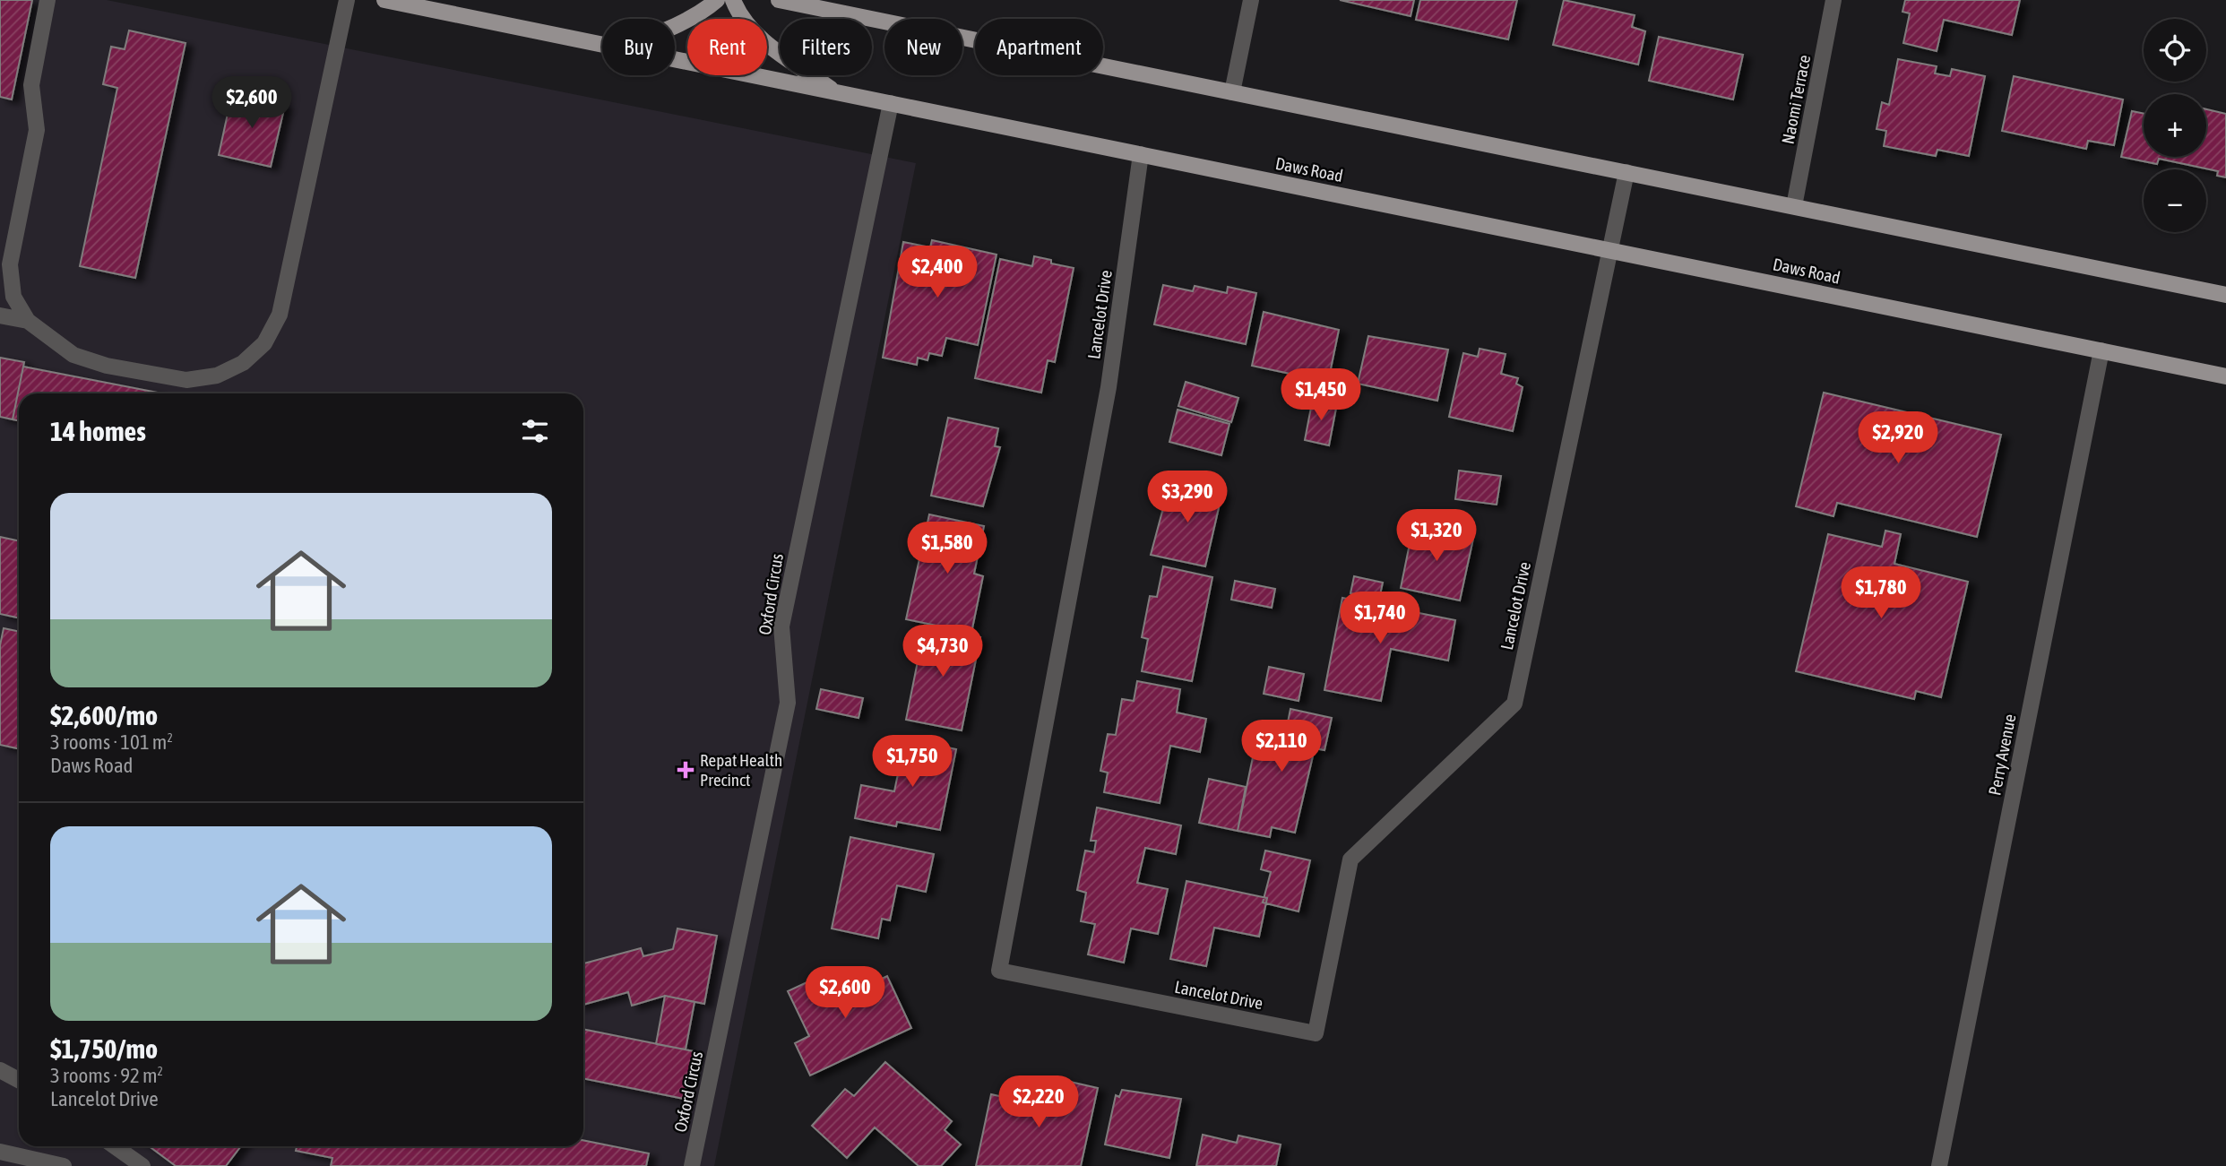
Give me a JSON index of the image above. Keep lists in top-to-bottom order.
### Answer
{
  "streets": {
    "main road": ["Daws Road"],
    "street": [
      "Naomi Terrace",
      "Lancelot Drive",
      "Oxford Circus",
      "Perry Avenue"
    ]
  },
  "crossings": [
    ["Daws Road", "Lancelot Drive"],
    ["Daws Road", "Oxford Circus"],
    ["Daws Road", "Perry Avenue"]
  ],
  "places": {
    "health": ["Repat Health Precinct"]
  },
  "page": {
    "map_buttons": ["+", "−"],
    "chip": [
      "Buy",
      "Rent",
      "Filters",
      "New",
      "Apartment"
    ],
    "price": [
      "$2,600",
      "$2,400",
      "$1,450",
      "$2,920",
      "$3,290",
      "$1,320",
      "$1,580",
      "$1,780",
      "$1,740",
      "$4,730",
      "$2,110",
      "$1,750",
      "$2,600",
      "$2,220"
    ],
    "heading": "14 homes",
    "list": [
      {
        "name": "$2,600/mo",
        "note": "3 rooms · 101 m² · Daws Road"
      },
      {
        "name": "$1,750/mo",
        "note": "3 rooms · 92 m² · Lancelot Drive"
      }
    ]
  }
}
